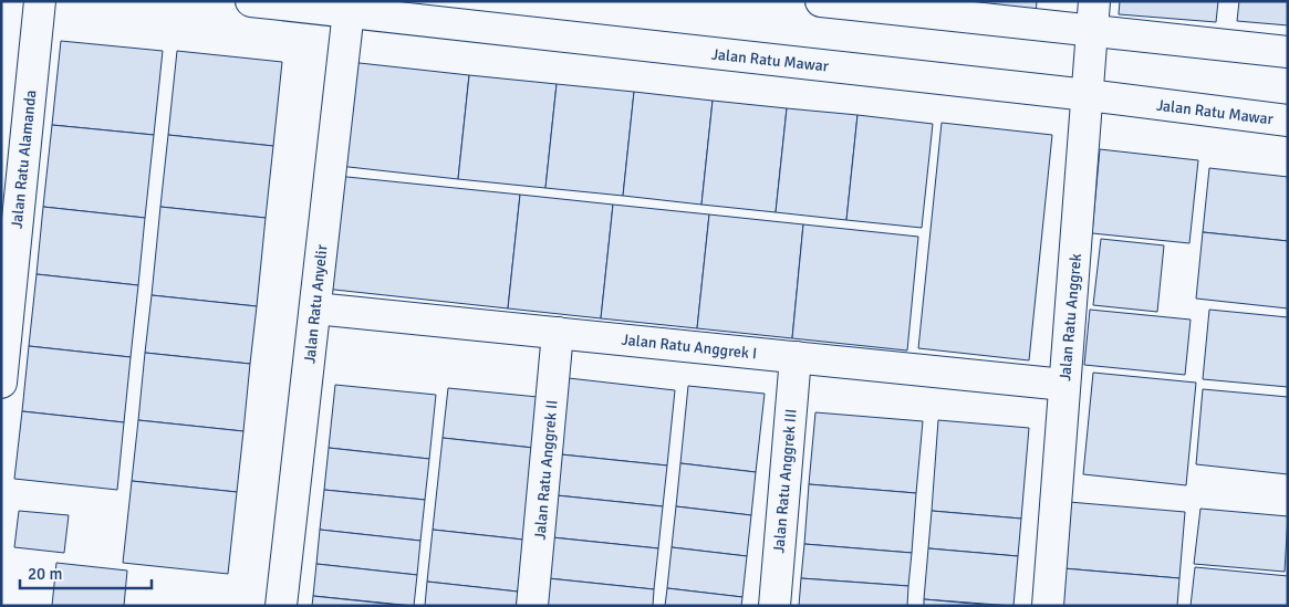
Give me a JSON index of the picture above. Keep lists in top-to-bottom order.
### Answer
{
  "streets": {
    "street": [
      "Jalan Ratu Mawar",
      "Jalan Ratu Alamanda",
      "Jalan Ratu Anyelir",
      "Jalan Ratu Anggrek",
      "Jalan Ratu Anggrek I",
      "Jalan Ratu Anggrek II",
      "Jalan Ratu Anggrek III"
    ]
  },
  "crossings": [
    ["Jalan Ratu Mawar", "Jalan Ratu Anyelir"],
    ["Jalan Ratu Mawar", "Jalan Ratu Anggrek"],
    ["Jalan Ratu Anyelir", "Jalan Ratu Anggrek I"],
    ["Jalan Ratu Anggrek", "Jalan Ratu Anggrek I"],
    ["Jalan Ratu Anggrek I", "Jalan Ratu Anggrek II"],
    ["Jalan Ratu Anggrek I", "Jalan Ratu Anggrek III"]
  ],
  "scale_bar": "20 m"
}
